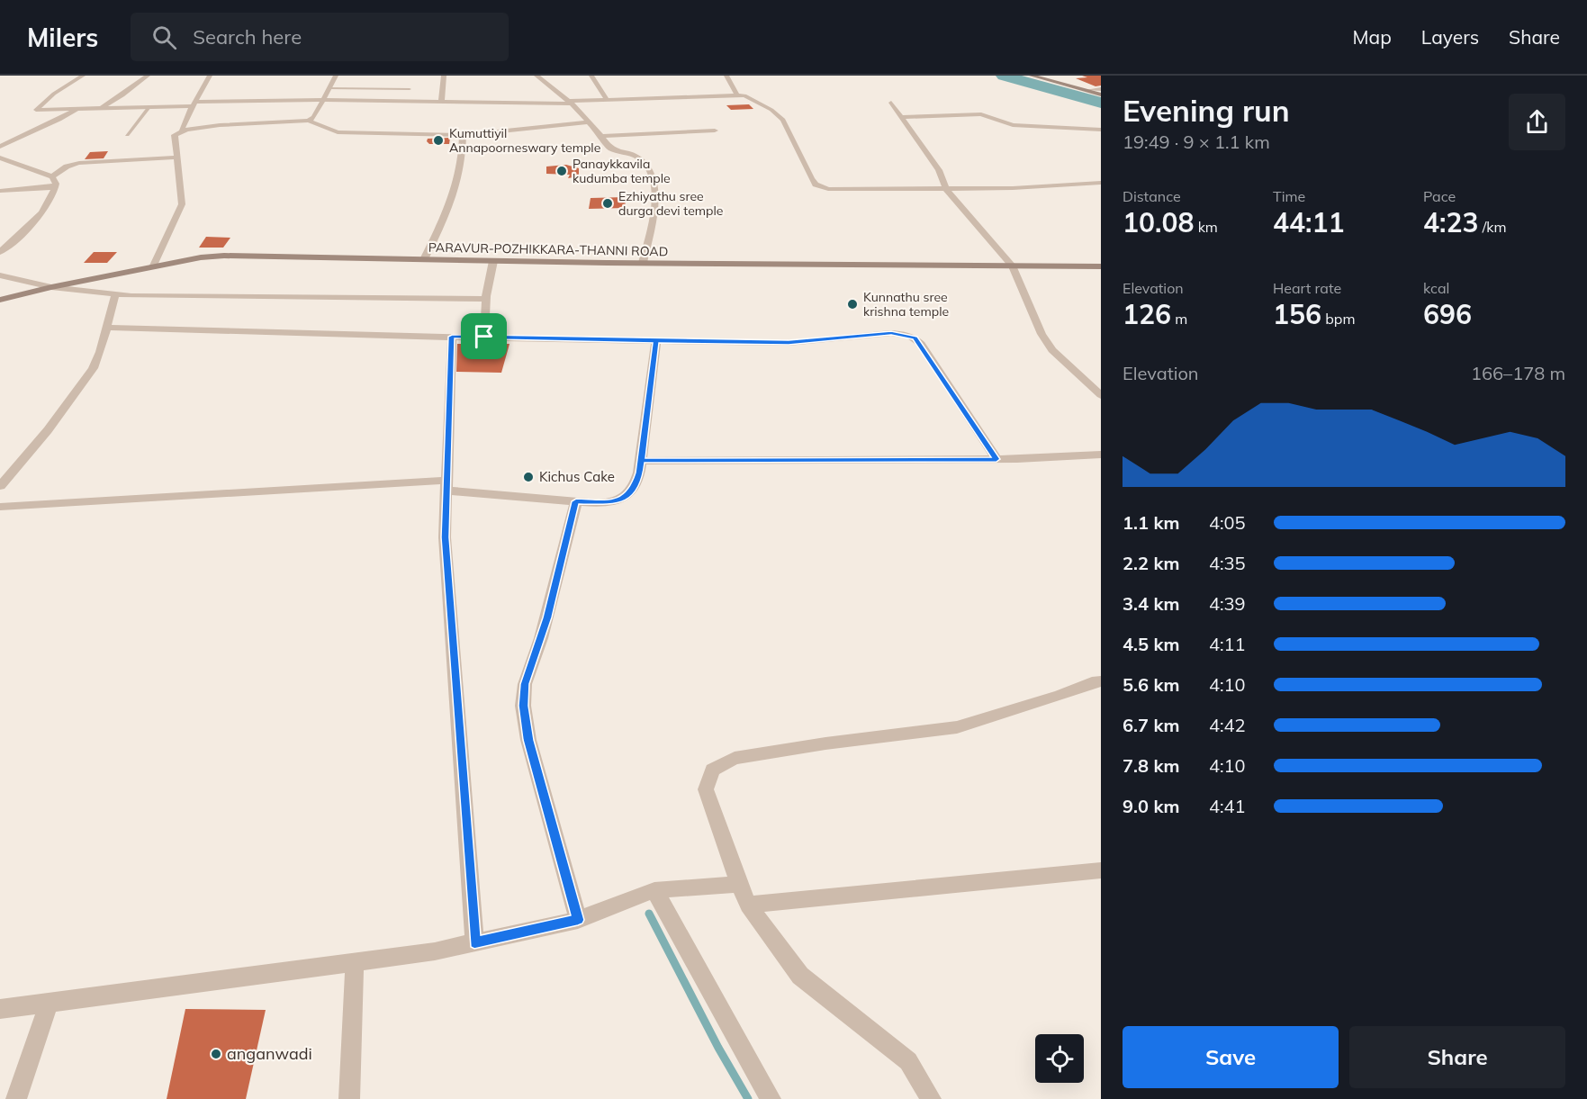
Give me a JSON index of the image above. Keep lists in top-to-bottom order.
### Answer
{
  "streets": {
    "main road": ["PARAVUR-POZHIKKARA-THANNI ROAD"]
  },
  "places": [
    "Kumuttiyil Annapoorneswary temple",
    "Panaykkavila kudumba temple",
    "Ezhiyathu sree durga devi temple",
    "Kunnathu sree krishna temple",
    "Kichus Cake",
    "anganwadi"
  ],
  "page": {
    "header": "Milers",
    "search": "Search here",
    "nav": ["Map", "Layers", "Share"],
    "heading": ["Evening run", "19:49 · 9 × 1.1 km"],
    "stats": [
      ["Distance", "10.08 km"],
      ["Time", "44:11"],
      ["Pace", "4:23 /km"],
      ["Elevation", "126 m"],
      ["Heart rate", "156 bpm"],
      ["kcal", "696"]
    ],
    "chart": ["Elevation", "166–178 m"],
    "list": [
      {
        "name": "1.1 km",
        "note": "4:05"
      },
      {
        "name": "2.2 km",
        "note": "4:35"
      },
      {
        "name": "3.4 km",
        "note": "4:39"
      },
      {
        "name": "4.5 km",
        "note": "4:11"
      },
      {
        "name": "5.6 km",
        "note": "4:10"
      },
      {
        "name": "6.7 km",
        "note": "4:42"
      },
      {
        "name": "7.8 km",
        "note": "4:10"
      },
      {
        "name": "9.0 km",
        "note": "4:41"
      }
    ],
    "buttons": ["Save", "Share"]
  }
}
